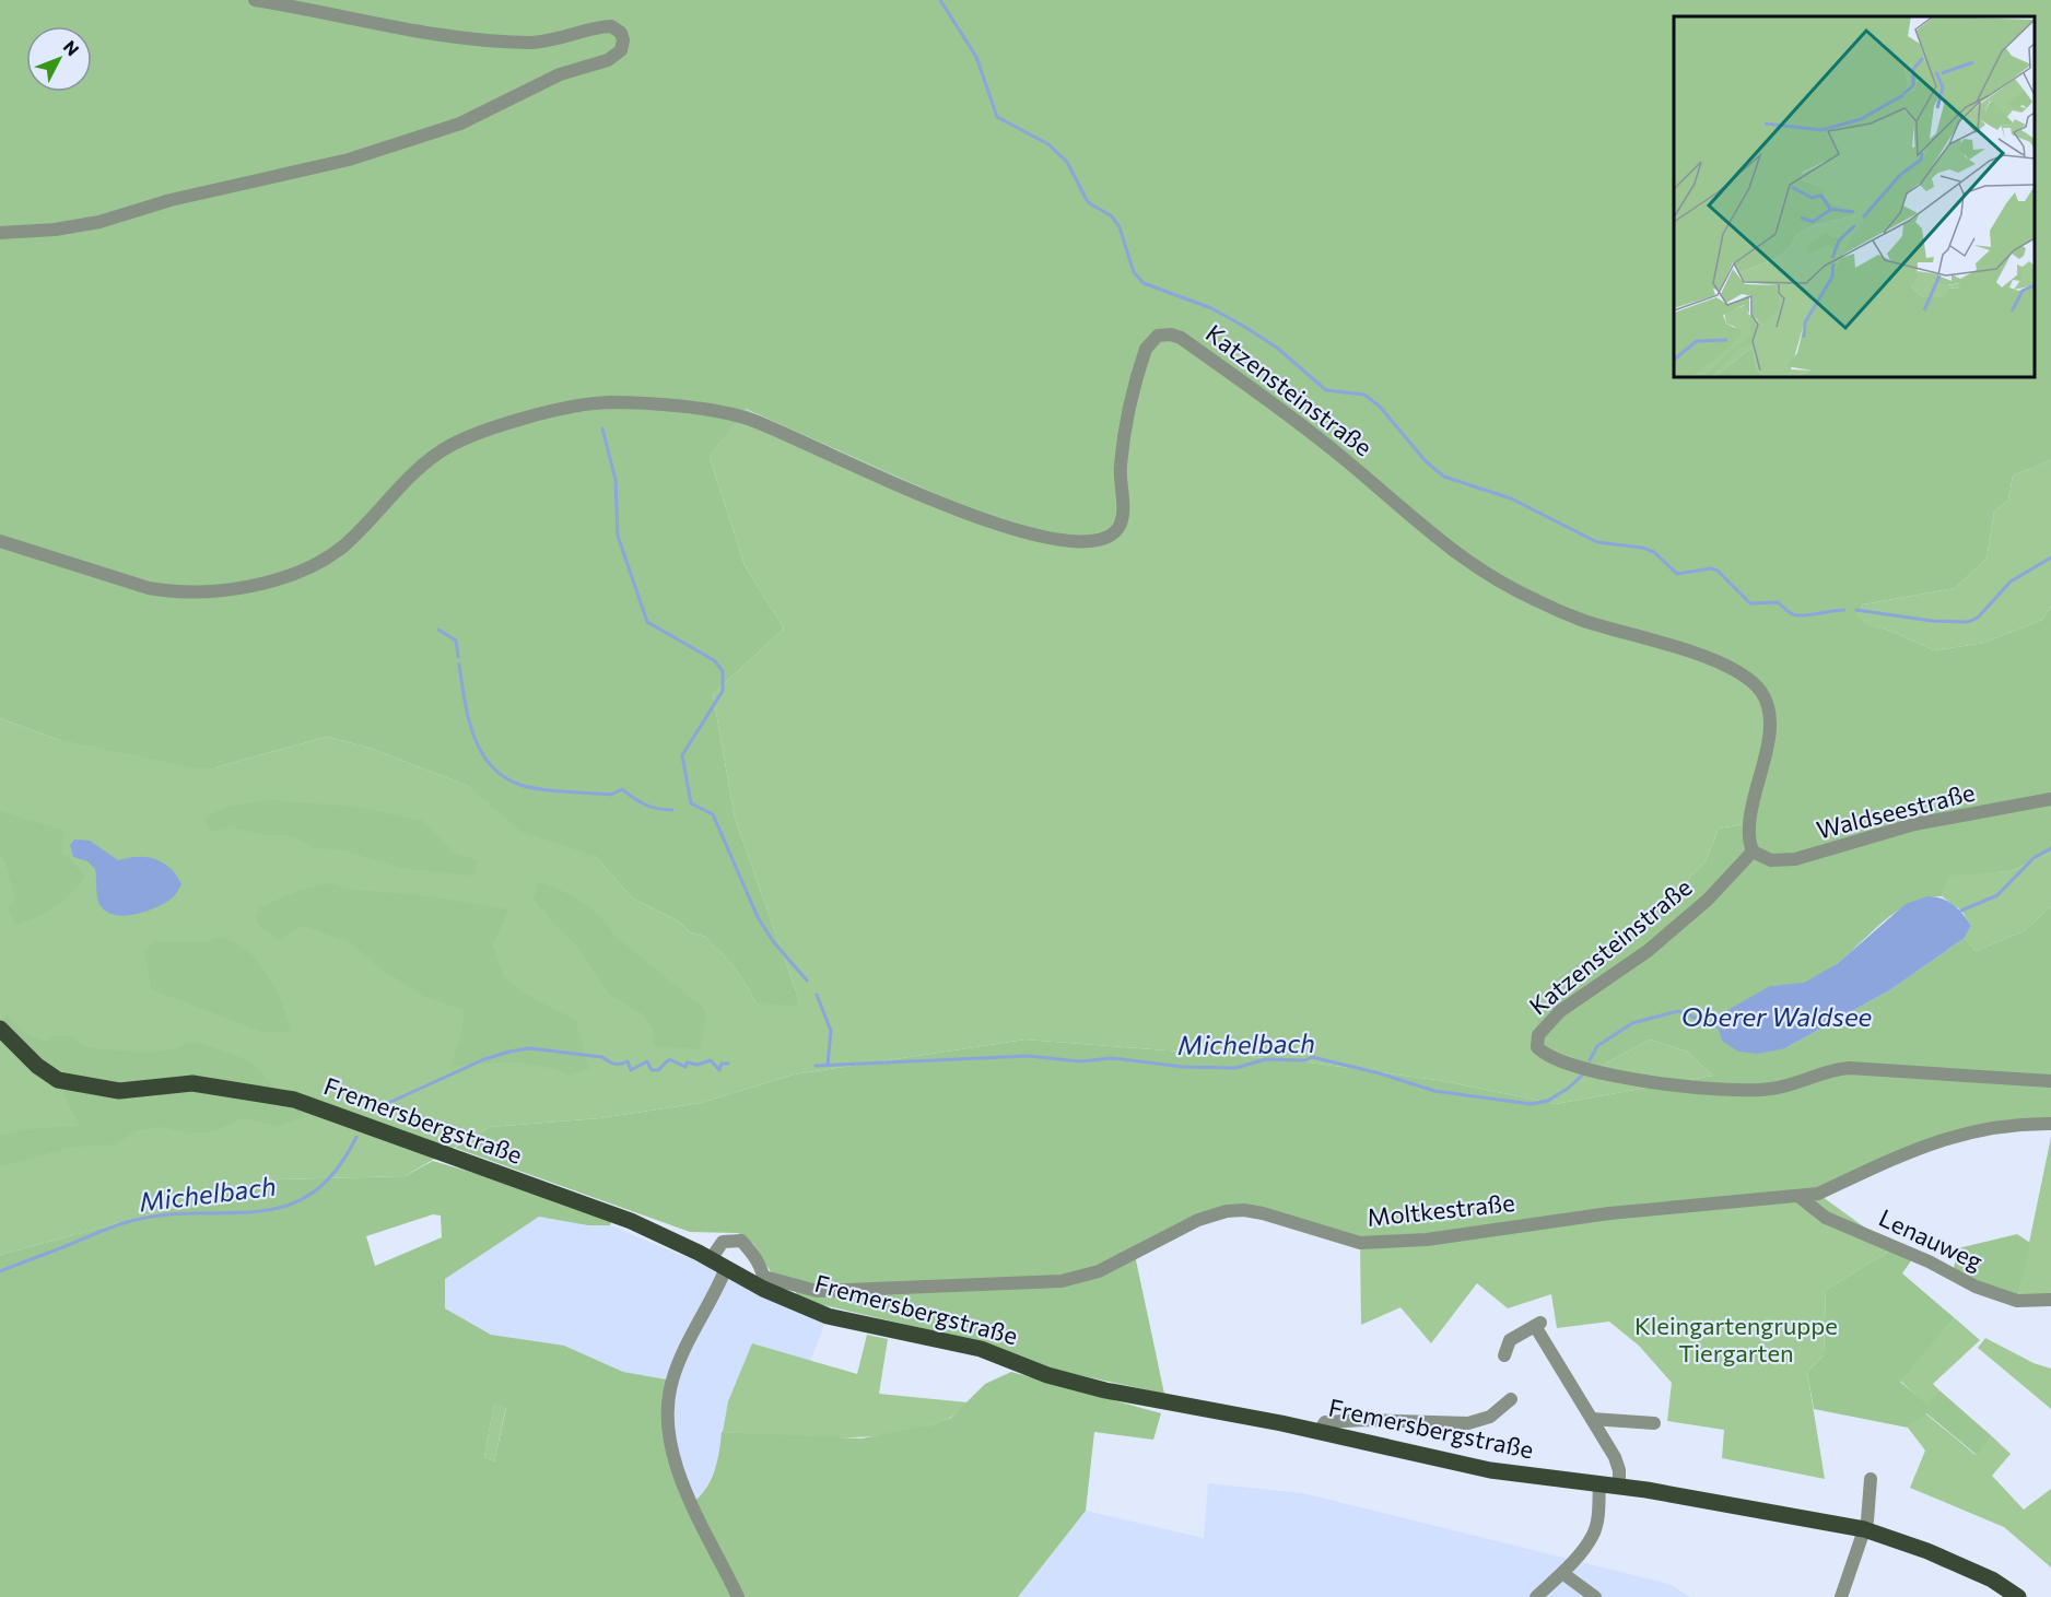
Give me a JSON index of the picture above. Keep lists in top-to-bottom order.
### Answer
{
  "streets": {
    "main road": ["Fremersbergstraße"],
    "street": [
      "Katzensteinstraße",
      "Waldseestraße",
      "Moltkestraße",
      "Lenauweg"
    ]
  },
  "crossings": [
    ["Katzensteinstraße", "Waldseestraße"],
    ["Fremersbergstraße", "Moltkestraße"],
    ["Moltkestraße", "Lenauweg"]
  ],
  "water": ["Oberer Waldsee", "Michelbach"],
  "parks": ["Kleingartengruppe Tiergarten"],
  "north": "top right"
}
